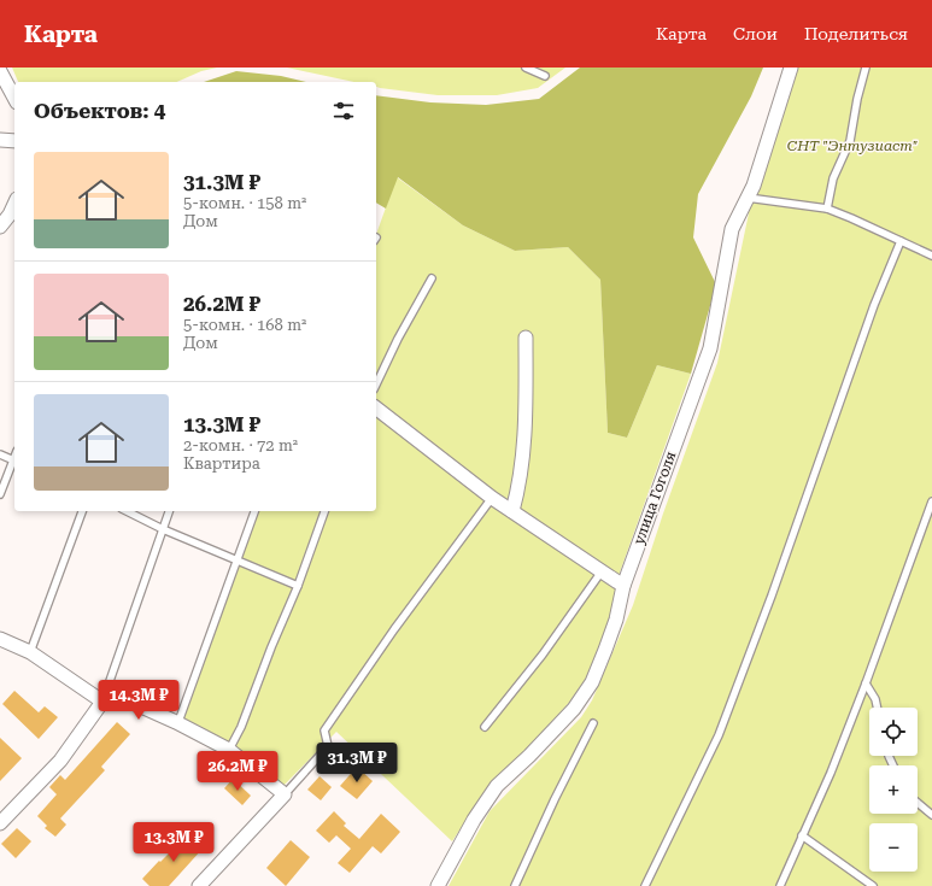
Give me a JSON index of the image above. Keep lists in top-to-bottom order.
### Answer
{
  "streets": {
    "street": ["улица Гоголя"]
  },
  "parks": ["СНТ \"Энтузиаст\""],
  "page": {
    "header": "Карта",
    "nav": ["Карта", "Слои", "Поделиться"],
    "heading": "Объектов: 4",
    "list": [
      {
        "name": "31.3M ₽",
        "note": "5-комн. · 158 m² · Дом"
      },
      {
        "name": "26.2M ₽",
        "note": "5-комн. · 168 m² · Дом"
      },
      {
        "name": "13.3M ₽",
        "note": "2-комн. · 72 m² · Квартира"
      }
    ],
    "price": [
      "14.3M ₽",
      "31.3M ₽",
      "26.2M ₽",
      "13.3M ₽"
    ],
    "map_buttons": ["+", "−"]
  }
}
